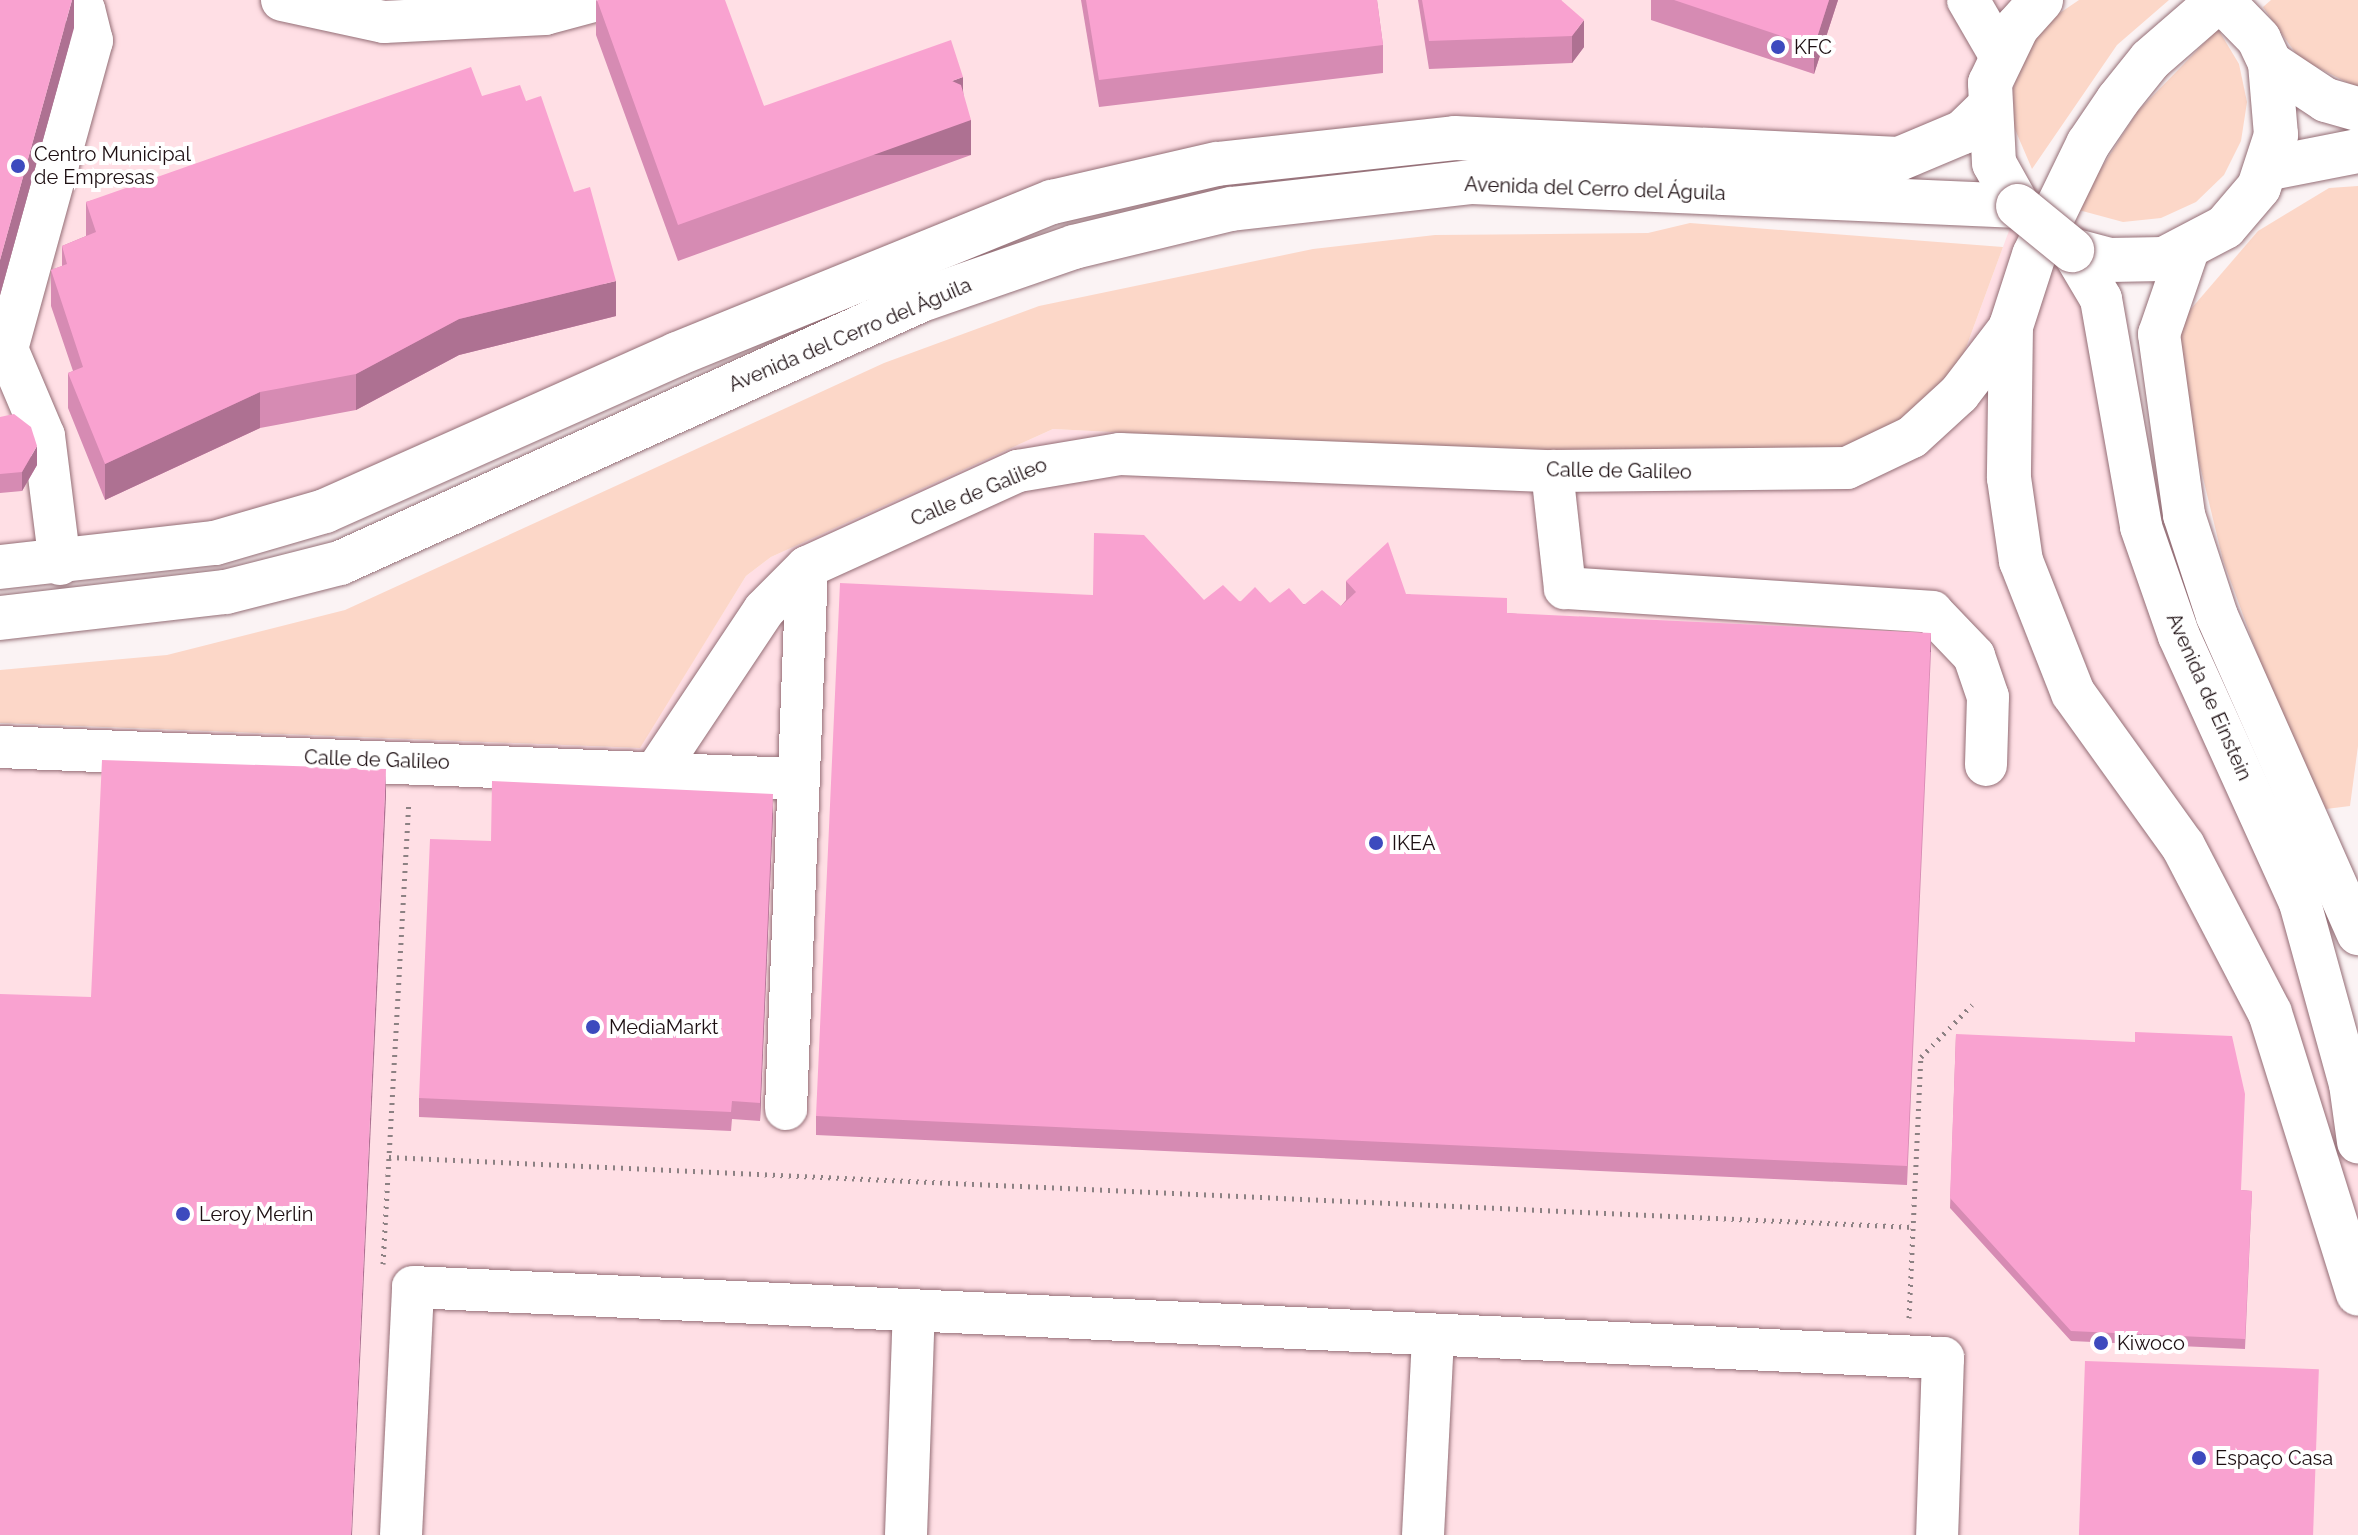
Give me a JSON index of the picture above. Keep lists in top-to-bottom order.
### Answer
{
  "streets": {
    "main road": ["Avenida del Cerro del Águila"],
    "street": ["Calle de Galileo", "Avenida de Einstein"]
  },
  "places": [
    "KFC",
    "Centro Municipal de Empresas",
    "IKEA",
    "MediaMarkt",
    "Leroy Merlin",
    "Kiwoco",
    "Espaço Casa"
  ]
}
